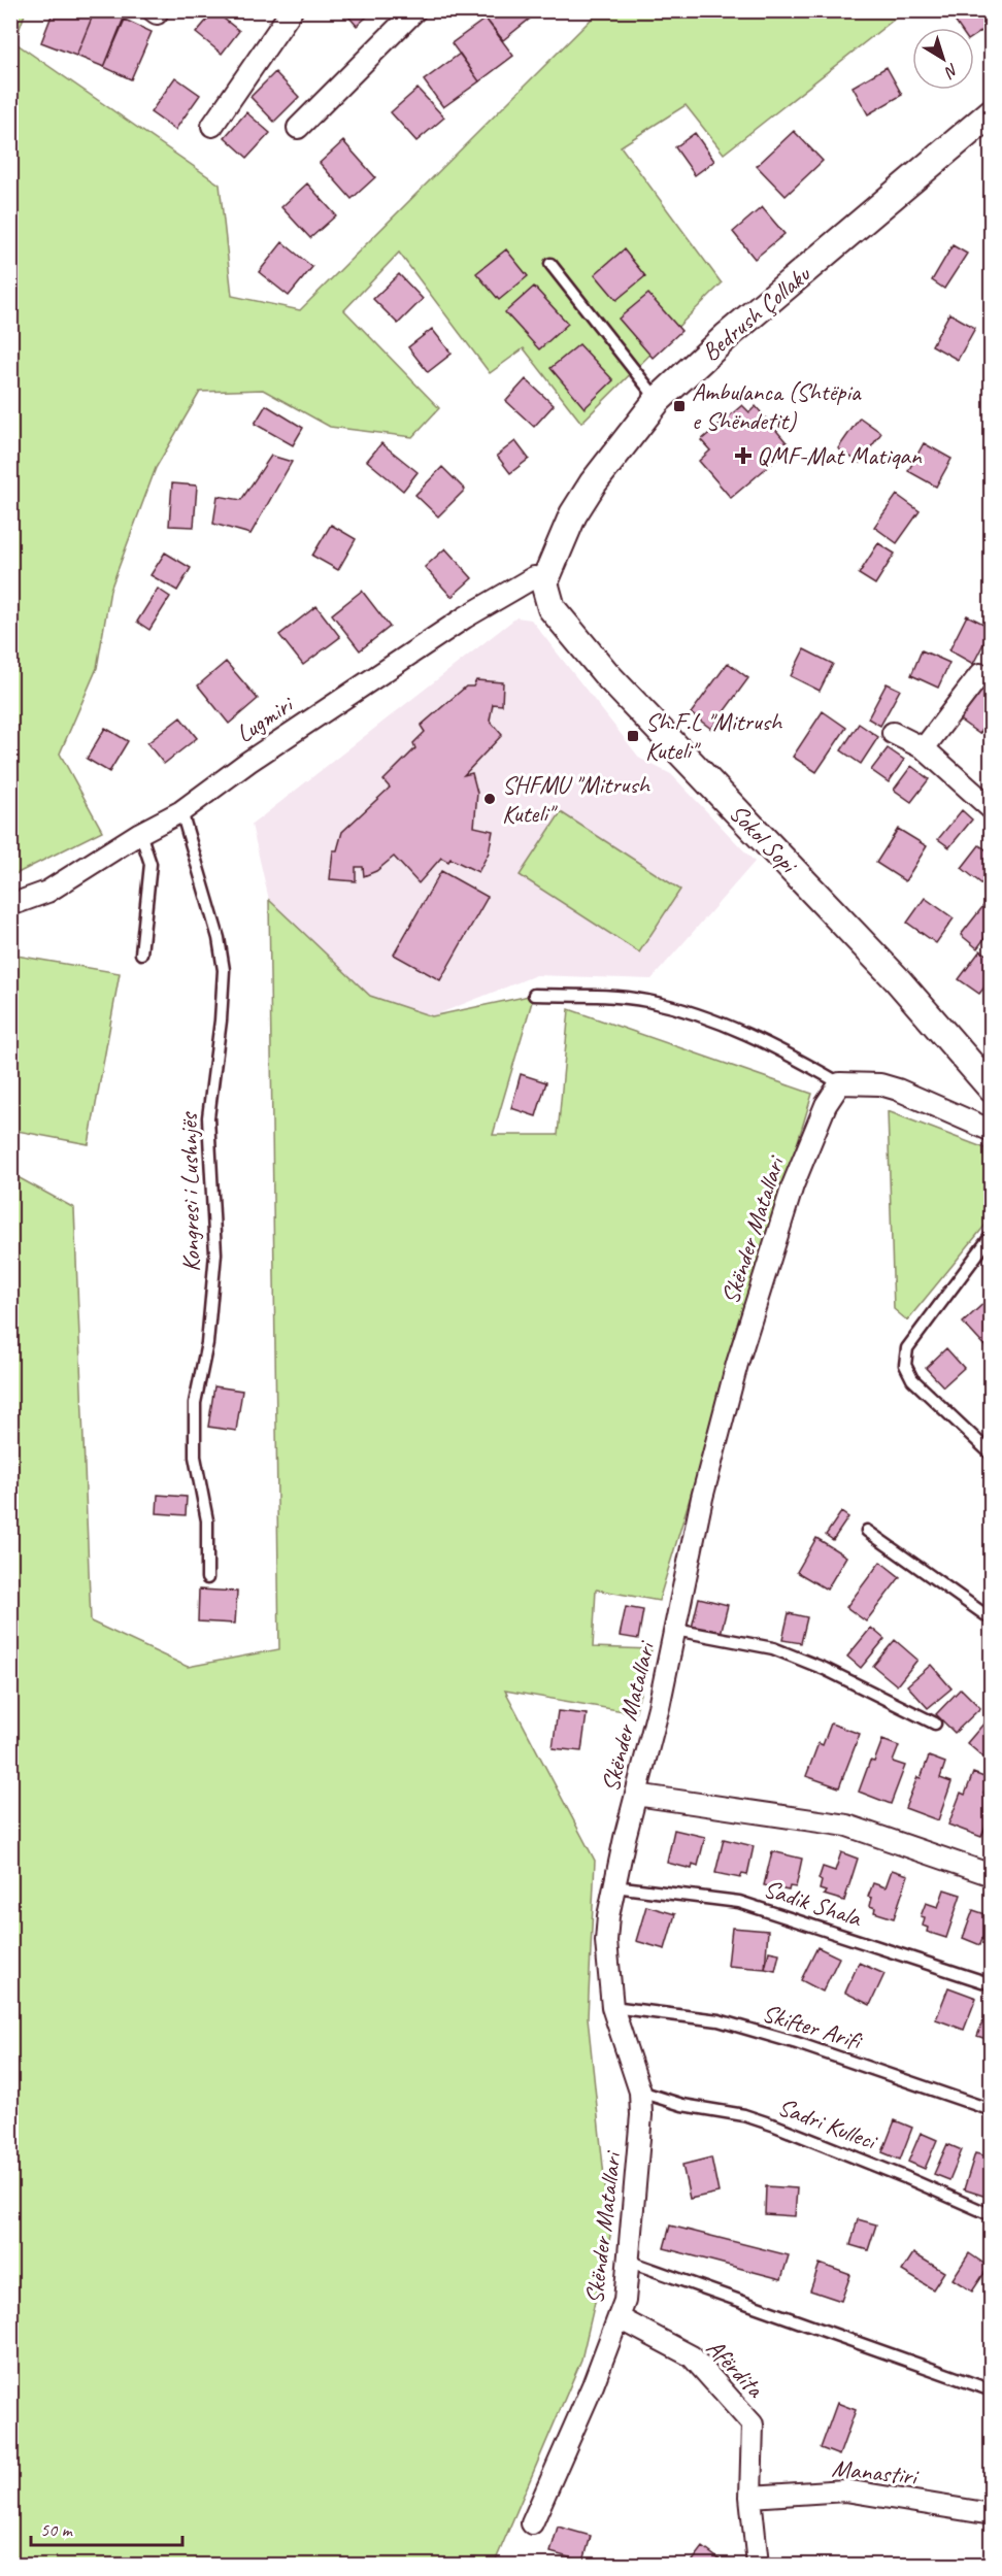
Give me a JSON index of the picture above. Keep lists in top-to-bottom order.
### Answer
{
  "streets": {
    "street": [
      "Bedrush Çollaku",
      "Lugmiri",
      "Sokol Sopi",
      "Skënder Matallari",
      "Afërdita",
      "Manastiri"
    ],
    "lane": [
      "Kongresi i Lushnjës",
      "Sadik Shala",
      "Skifter Arifi",
      "Sadri Kulleci"
    ]
  },
  "crossings": [
    ["Bedrush Çollaku", "Lugmiri"],
    ["Bedrush Çollaku", "Sokol Sopi"],
    ["Lugmiri", "Sokol Sopi"],
    ["Lugmiri", "Kongresi i Lushnjës"],
    ["Skënder Matallari", "Sadik Shala"],
    ["Skënder Matallari", "Skifter Arifi"],
    ["Skënder Matallari", "Sadri Kulleci"],
    ["Skënder Matallari", "Afërdita"],
    ["Afërdita", "Manastiri"]
  ],
  "places": {
    "transit": ["Ambulanca (Shtëpia e Shëndetit)", "Sh.F.L \"Mitrush Kuteli\""],
    "health": ["QMF-Mat Matiqan"],
    "other": ["SHFMU \"Mitrush Kuteli\""]
  },
  "scale_bar": "50 m",
  "north": "bottom right"
}
